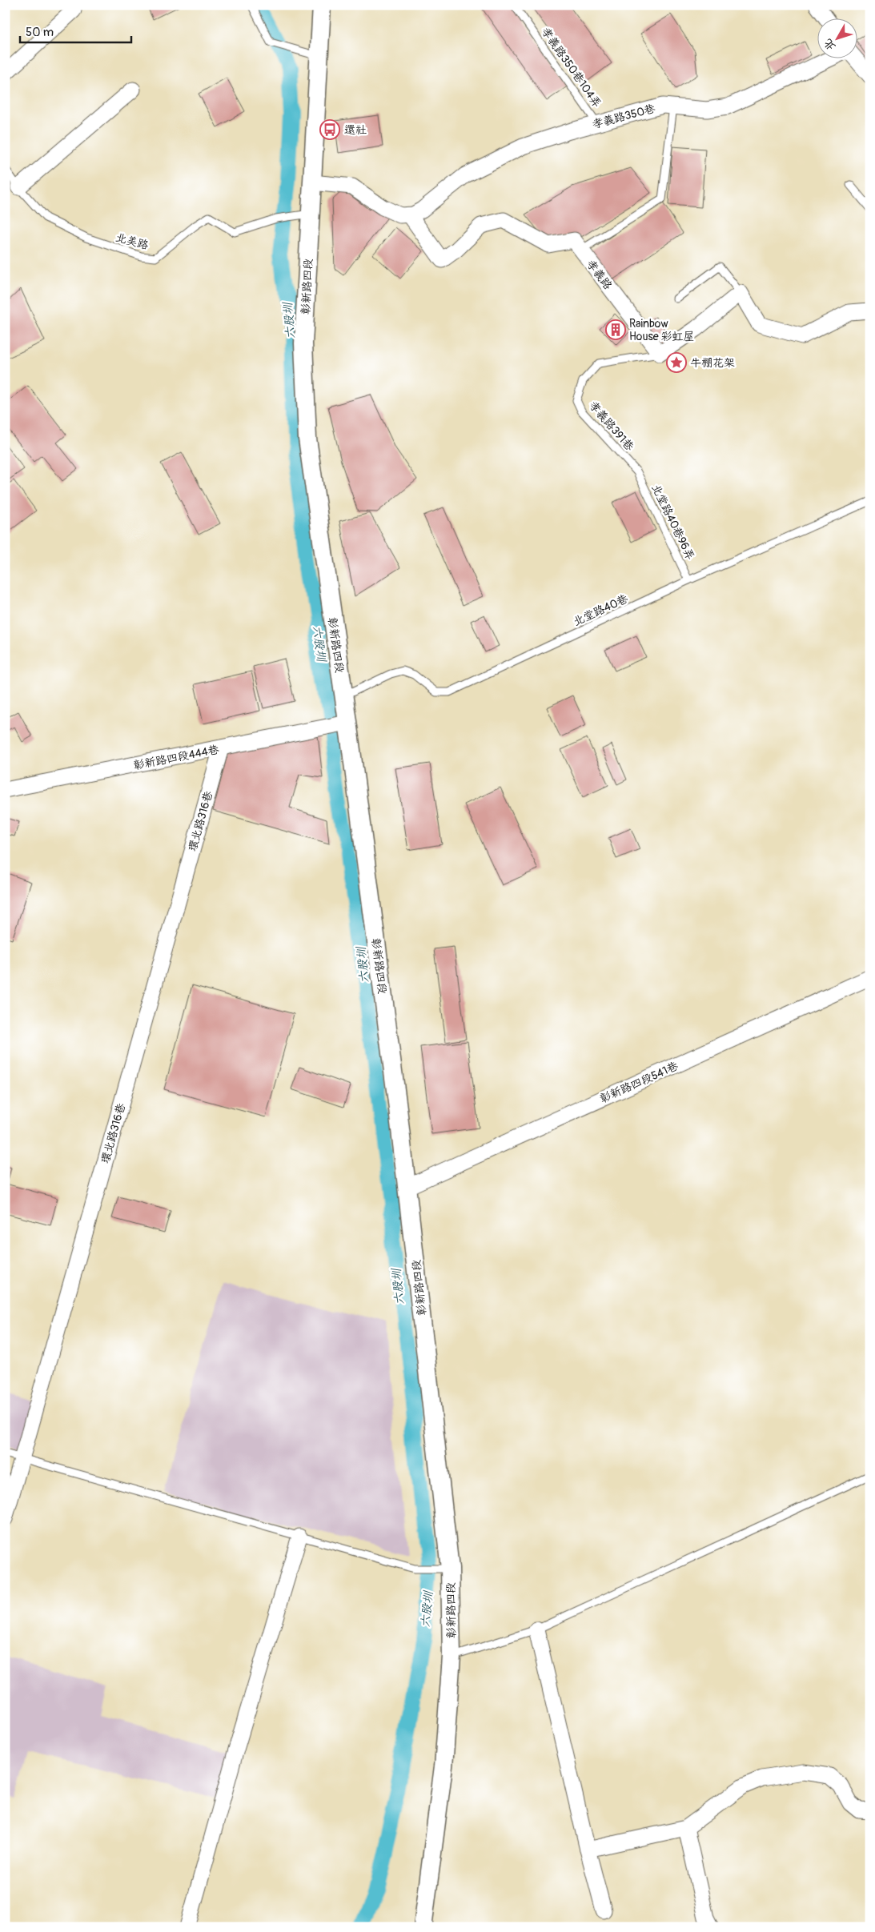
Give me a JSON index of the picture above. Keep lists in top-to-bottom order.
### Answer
{
  "streets": {
    "street": [
      "孝義路350巷",
      "孝義路",
      "彰新路四段",
      "彰新路四段444巷",
      "環北路316巷",
      "彰新路四段541巷"
    ],
    "lane": [
      "孝義路350巷104弄",
      "北美路",
      "孝義路391巷",
      "北堂路40巷96弄",
      "北堂路40巷"
    ]
  },
  "crossings": [
    ["孝義路350巷104弄", "孝義路350巷"],
    ["孝義路350巷", "孝義路"],
    ["北美路", "彰新路四段"],
    ["孝義路", "孝義路391巷"],
    ["彰新路四段", "北堂路40巷"],
    ["彰新路四段", "彰新路四段444巷"],
    ["彰新路四段", "彰新路四段541巷"],
    ["孝義路391巷", "北堂路40巷96弄"],
    ["北堂路40巷96弄", "北堂路40巷"],
    ["彰新路四段444巷", "環北路316巷"]
  ],
  "water": ["六股圳"],
  "places": {
    "bus stop": ["還社"],
    "building": ["Rainbow House 彩虹屋"],
    "place": ["牛棚花架"]
  },
  "scale_bar": "50 m",
  "north": "bottom left"
}
